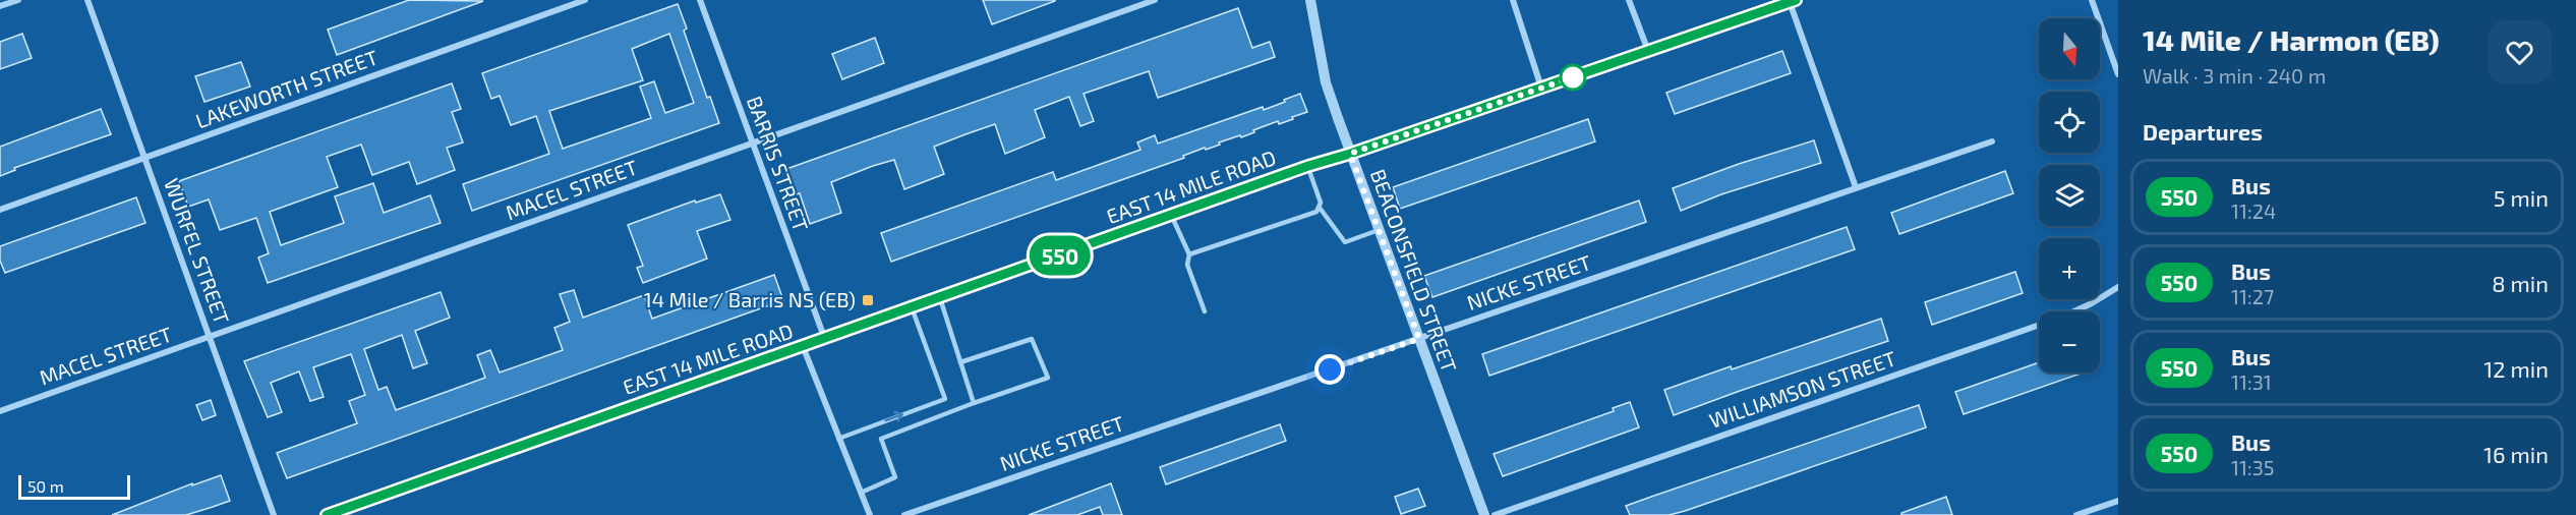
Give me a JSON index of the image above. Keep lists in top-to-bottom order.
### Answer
{
  "streets": {
    "main road": ["EAST 14 MILE ROAD"],
    "street": [
      "LAKEWORTH STREET",
      "BARRIS STREET",
      "MACEL STREET",
      "WURFEL STREET",
      "BEACONSFIELD STREET",
      "NICKE STREET",
      "WILLIAMSON STREET"
    ]
  },
  "crossings": [
    ["LAKEWORTH STREET", "WURFEL STREET"],
    ["BARRIS STREET", "EAST 14 MILE ROAD"],
    ["BARRIS STREET", "MACEL STREET"],
    ["EAST 14 MILE ROAD", "BEACONSFIELD STREET"],
    ["MACEL STREET", "WURFEL STREET"],
    ["BEACONSFIELD STREET", "NICKE STREET"]
  ],
  "places": {
    "transit": ["14 Mile / Barris NS (EB)"]
  },
  "lines": ["bus line 550"],
  "scale_bar": "50 m",
  "north": "bottom",
  "page": {
    "on_map": "550",
    "heading": [
      ["14 Mile / Harmon (EB)", "Walk · 3 min · 240 m"],
      "Departures"
    ],
    "map_buttons": ["+", "−"],
    "list": [
      {
        "mark": "550",
        "name": "Bus",
        "note": "11:24",
        "value": "5 min"
      },
      {
        "mark": "550",
        "name": "Bus",
        "note": "11:27",
        "value": "8 min"
      },
      {
        "mark": "550",
        "name": "Bus",
        "note": "11:31",
        "value": "12 min"
      },
      {
        "mark": "550",
        "name": "Bus",
        "note": "11:35",
        "value": "16 min"
      }
    ],
    "scale": "50 m"
  }
}
